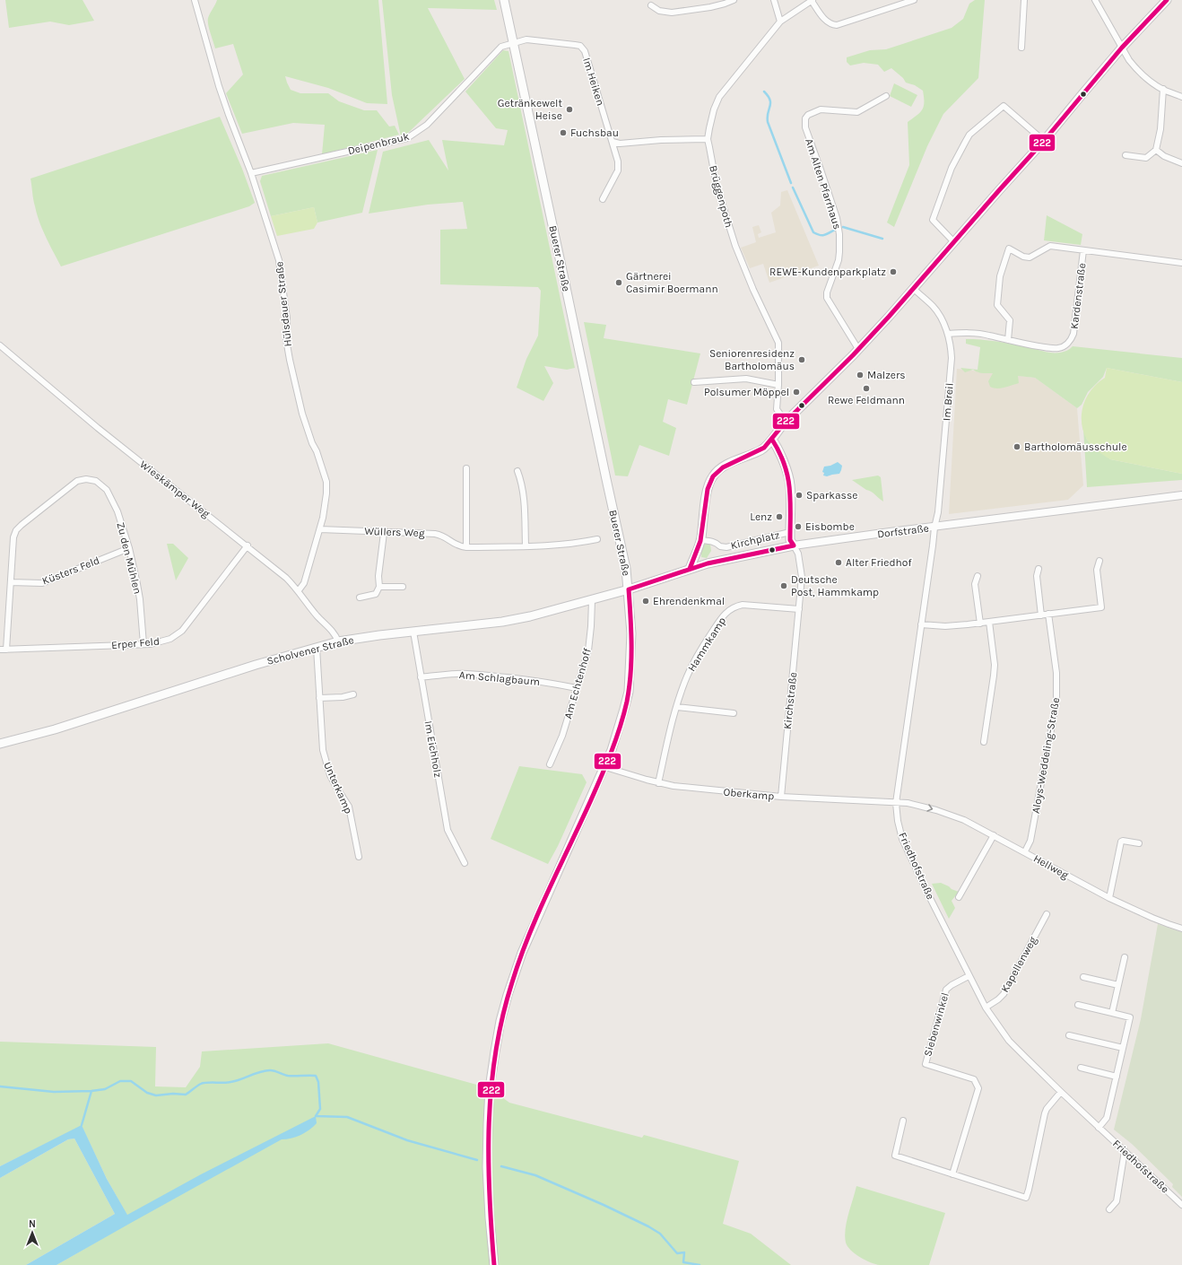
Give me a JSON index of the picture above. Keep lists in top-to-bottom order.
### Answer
{
  "streets": {
    "main road": [
      "Buerer Straße",
      "Dorfstraße",
      "Scholvener Straße",
      "Kirchstraße"
    ],
    "street": [
      "Im Heiken",
      "Deipenbrauk",
      "Am Alten Pfarrhaus",
      "Brüggenpoth",
      "Kardenstraße",
      "Hülsdauer Straße",
      "Im Breil",
      "Wieskämper Weg",
      "Wüllers Weg",
      "Kirchplatz",
      "Zu den Mühlen",
      "Küsters Feld",
      "Erper Feld",
      "Hammkamp",
      "Am Schlagbaum",
      "Am Echtenhoff",
      "Im Eichholz",
      "Aloys-Weddeling-Straße",
      "Unterkamp",
      "Oberkamp",
      "Friedhofstraße",
      "Hellweg",
      "Kapellenweg",
      "Siebenwinkel"
    ]
  },
  "crossings": [
    ["Im Heiken", "Deipenbrauk"],
    ["Im Heiken", "Buerer Straße"],
    ["Deipenbrauk", "Buerer Straße"],
    ["Deipenbrauk", "Hülsdauer Straße"],
    ["Buerer Straße", "Dorfstraße"],
    ["Buerer Straße", "Scholvener Straße"],
    ["Buerer Straße", "Oberkamp"],
    ["Kardenstraße", "Im Breil"],
    ["Hülsdauer Straße", "Wieskämper Weg"],
    ["Hülsdauer Straße", "Wüllers Weg"],
    ["Im Breil", "Dorfstraße"],
    ["Im Breil", "Friedhofstraße"],
    ["Wieskämper Weg", "Erper Feld"],
    ["Wieskämper Weg", "Scholvener Straße"],
    ["Dorfstraße", "Scholvener Straße"],
    ["Dorfstraße", "Kirchstraße"],
    ["Dorfstraße", "Friedhofstraße"],
    ["Kirchplatz", "Kirchstraße"],
    ["Zu den Mühlen", "Küsters Feld"],
    ["Zu den Mühlen", "Erper Feld"],
    ["Hammkamp", "Kirchstraße"],
    ["Hammkamp", "Oberkamp"],
    ["Scholvener Straße", "Am Echtenhoff"],
    ["Scholvener Straße", "Im Eichholz"],
    ["Scholvener Straße", "Unterkamp"],
    ["Am Schlagbaum", "Am Echtenhoff"],
    ["Am Schlagbaum", "Im Eichholz"],
    ["Kirchstraße", "Oberkamp"],
    ["Aloys-Weddeling-Straße", "Hellweg"],
    ["Oberkamp", "Friedhofstraße"],
    ["Oberkamp", "Hellweg"],
    ["Friedhofstraße", "Hellweg"],
    ["Friedhofstraße", "Kapellenweg"],
    ["Friedhofstraße", "Siebenwinkel"]
  ],
  "places": [
    "Getränkewelt Heise",
    "Fuchsbau",
    "REWE-Kundenparkplatz",
    "Gärtnerei Casimir Boermann",
    "Seniorenresidenz Bartholomäus",
    "Malzers",
    "Rewe Feldmann",
    "Polsumer Möppel",
    "Bartholomäusschule",
    "Sparkasse",
    "Lenz",
    "Eisbombe",
    "Alter Friedhof",
    "Deutsche Post, Hammkamp",
    "Ehrendenkmal"
  ],
  "lines": ["transit line 222"],
  "north": "top"
}
